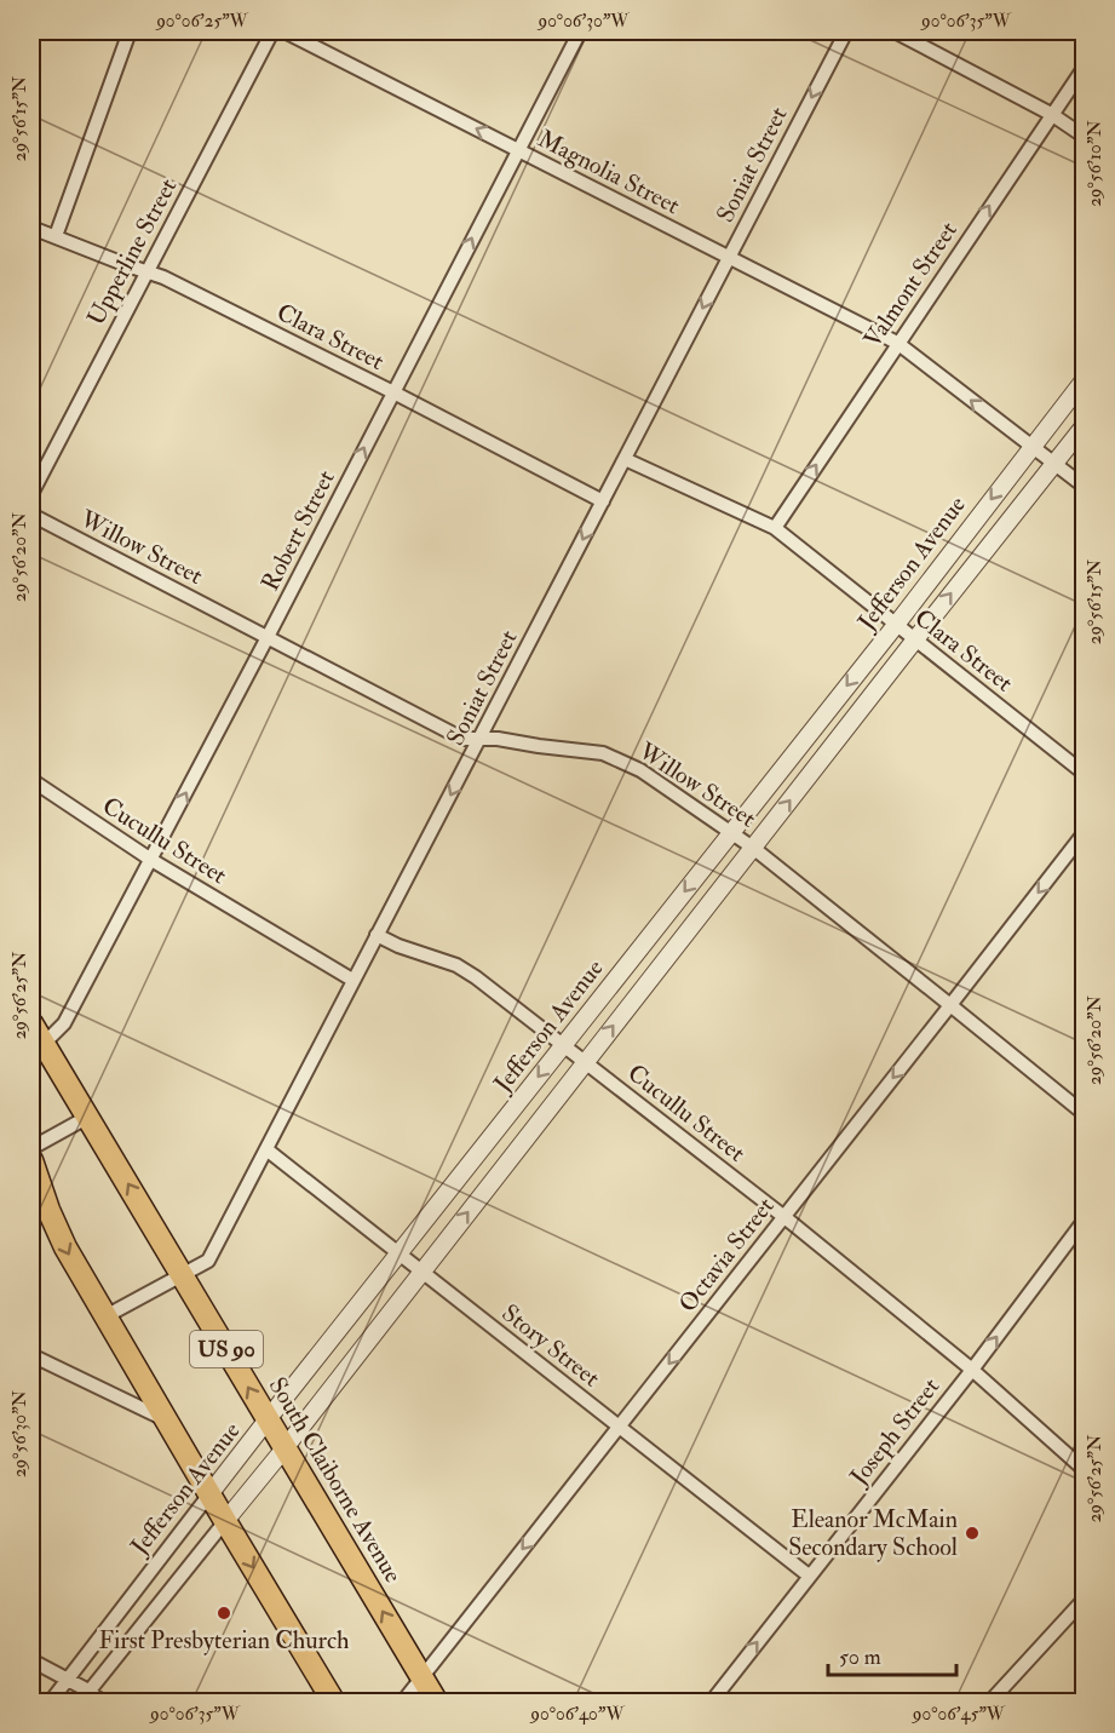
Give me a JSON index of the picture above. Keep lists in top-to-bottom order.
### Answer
{
  "streets": {
    "main road": ["US 90", "South Claiborne Avenue"],
    "street": [
      "Soniat Street",
      "Magnolia Street",
      "Upperline Street",
      "Valmont Street",
      "Clara Street",
      "Robert Street",
      "Willow Street",
      "Jefferson Avenue",
      "Cucullu Street",
      "Octavia Street",
      "Story Street",
      "Joseph Street"
    ]
  },
  "crossings": [
    ["Soniat Street", "Magnolia Street"],
    ["Soniat Street", "Clara Street"],
    ["Soniat Street", "Willow Street"],
    ["Soniat Street", "Cucullu Street"],
    ["Soniat Street", "Story Street"],
    ["Soniat Street", "South Claiborne Avenue"],
    ["Magnolia Street", "Valmont Street"],
    ["Magnolia Street", "Robert Street"],
    ["Magnolia Street", "Jefferson Avenue"],
    ["Upperline Street", "Clara Street"],
    ["Valmont Street", "Clara Street"],
    ["Clara Street", "Robert Street"],
    ["Clara Street", "Jefferson Avenue"],
    ["Robert Street", "Willow Street"],
    ["Robert Street", "Cucullu Street"],
    ["Robert Street", "South Claiborne Avenue"],
    ["Willow Street", "Jefferson Avenue"],
    ["Willow Street", "Octavia Street"],
    ["Jefferson Avenue", "Cucullu Street"],
    ["Jefferson Avenue", "Story Street"],
    ["Jefferson Avenue", "South Claiborne Avenue"],
    ["Cucullu Street", "Octavia Street"],
    ["Cucullu Street", "Joseph Street"],
    ["Octavia Street", "Story Street"],
    ["Octavia Street", "South Claiborne Avenue"],
    ["Story Street", "Joseph Street"]
  ],
  "one_way": [
    "Soniat Street",
    "Magnolia Street",
    "Valmont Street",
    "Robert Street",
    "Octavia Street",
    "Joseph Street"
  ],
  "places": ["Eleanor McMain Secondary School", "First Presbyterian Church"],
  "scale_bar": "50 m",
  "coordinates": [
    "90°06'25\"W",
    "90°06'30\"W",
    "90°06'35\"W",
    "29°56'15\"N",
    "29°56'10\"N",
    "29°56'20\"N",
    "29°56'25\"N",
    "29°56'30\"N",
    "90°06'40\"W",
    "90°06'45\"W"
  ]
}
